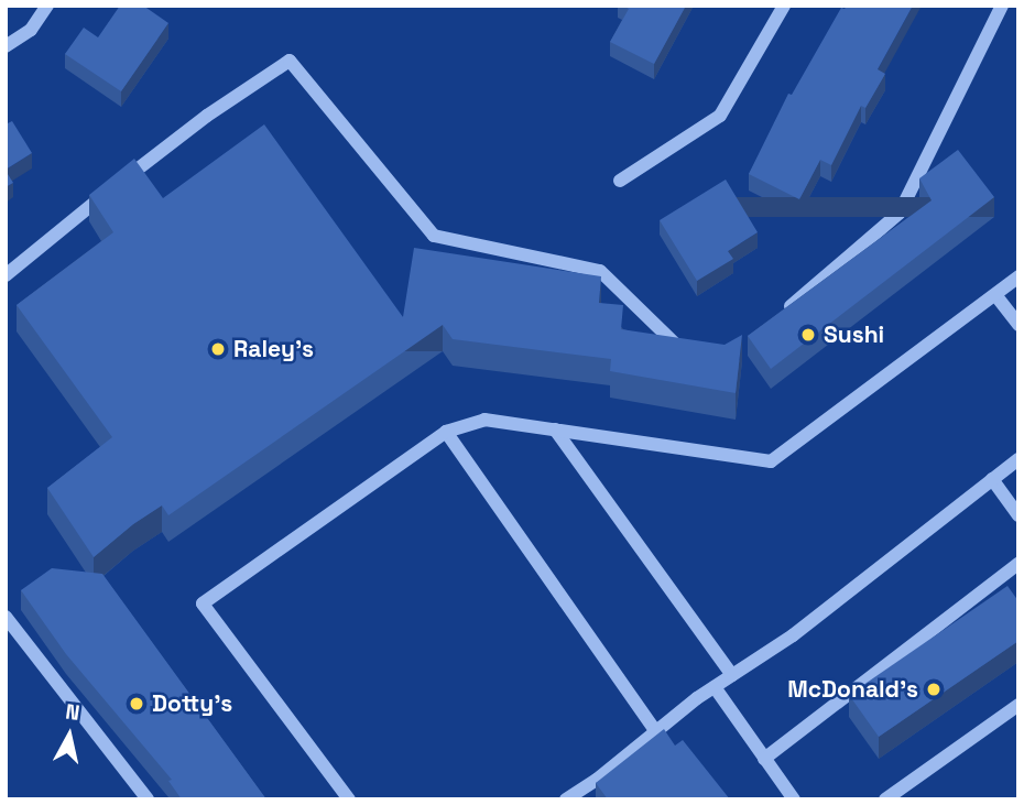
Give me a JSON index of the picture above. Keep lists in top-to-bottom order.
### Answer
{
  "places": [
    "Sushi",
    "Raley's",
    "McDonald's",
    "Dotty's"
  ],
  "north": "top"
}
